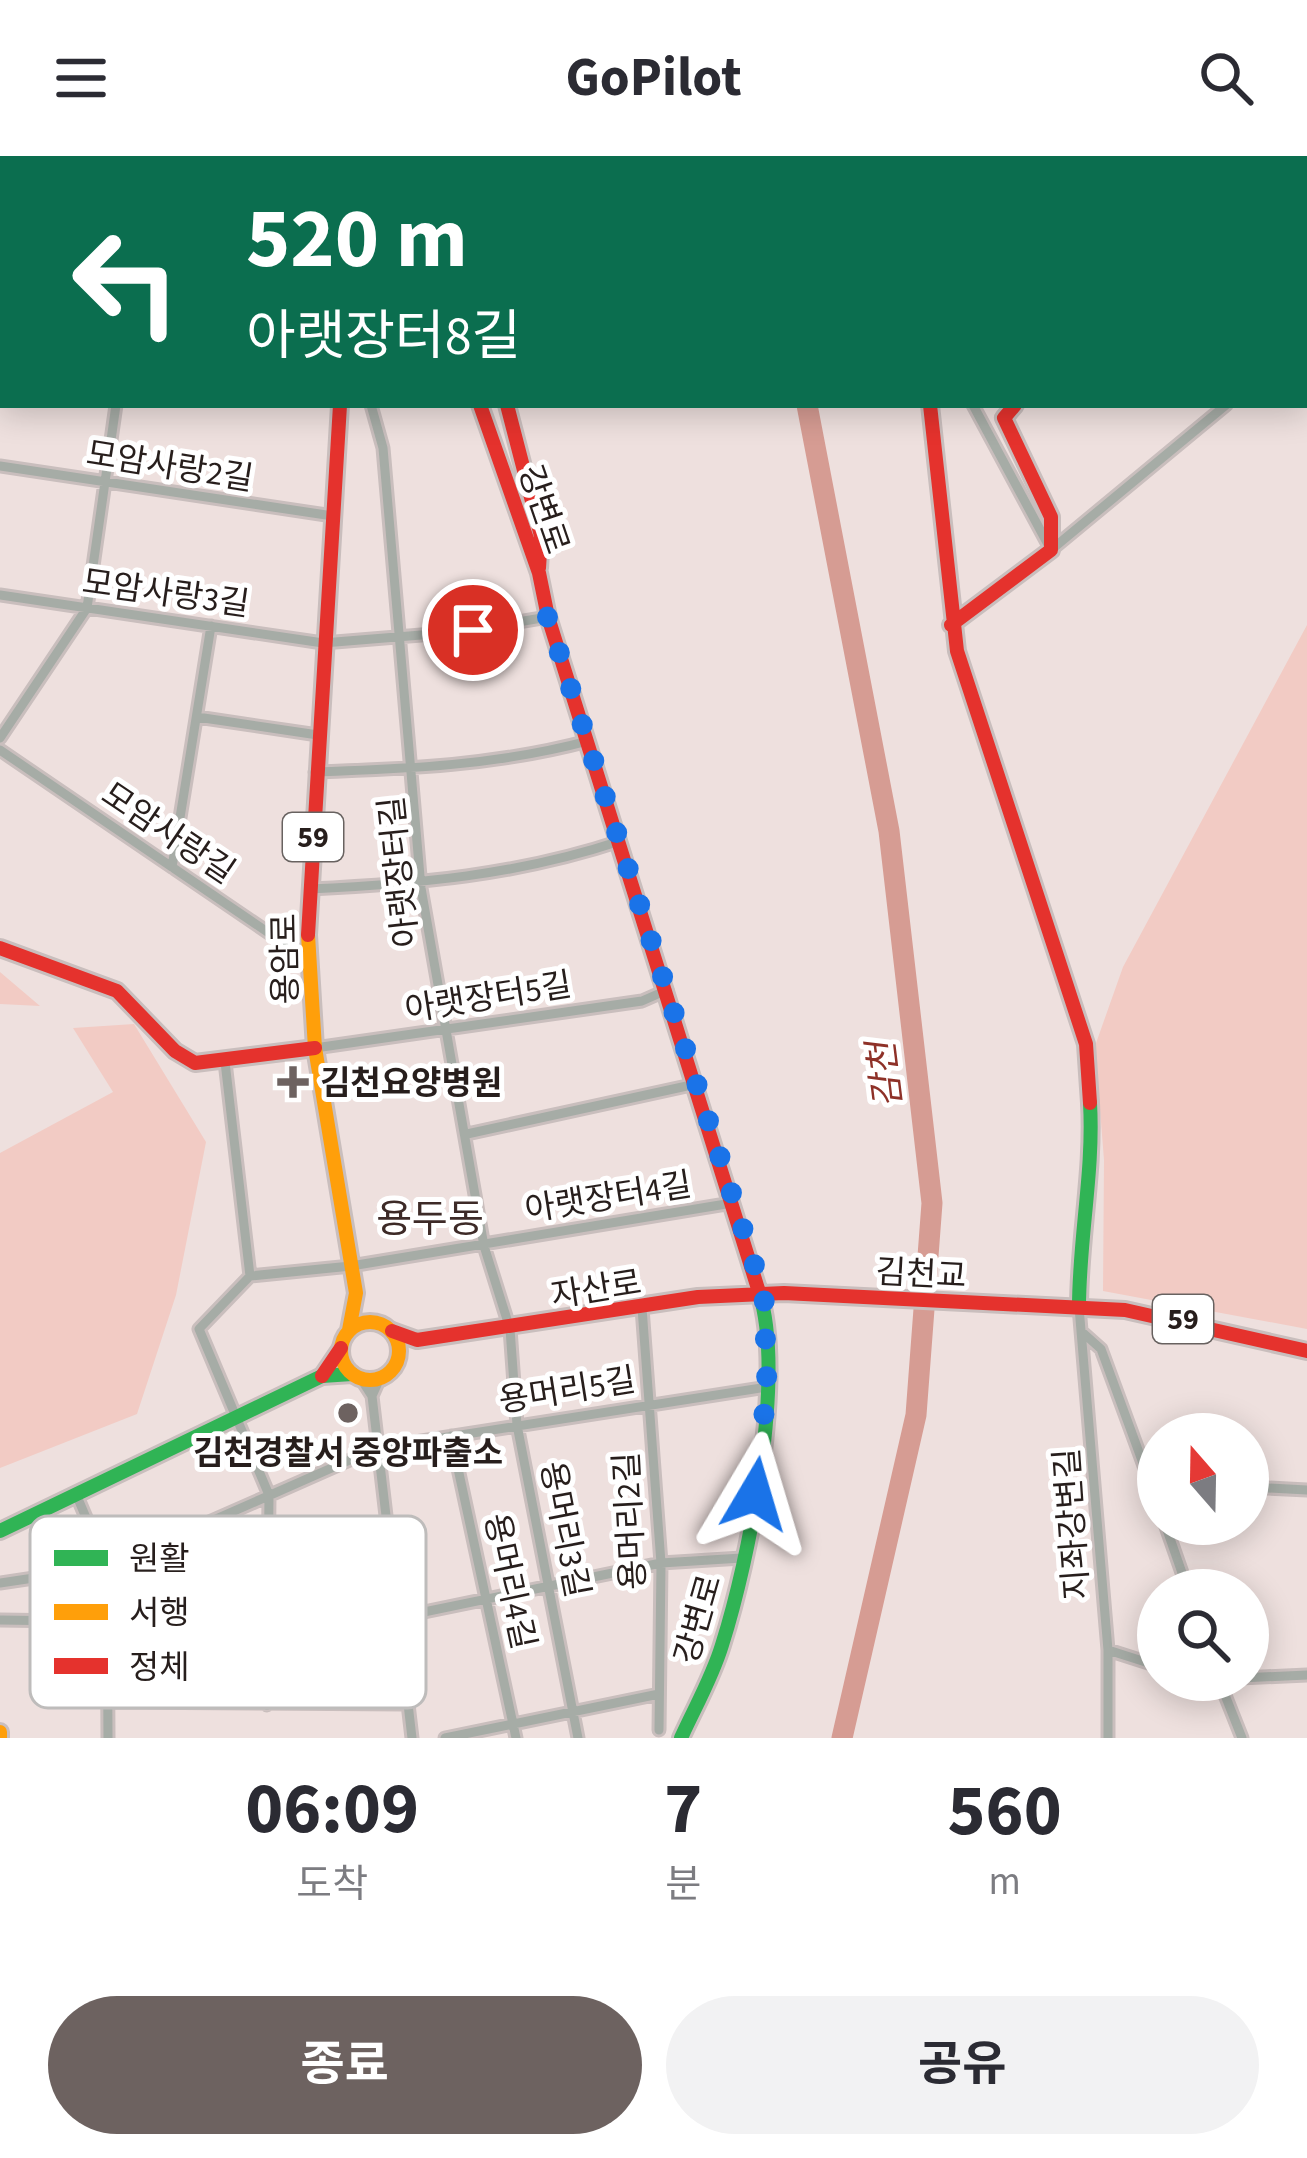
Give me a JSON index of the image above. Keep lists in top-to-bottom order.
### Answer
{
  "streets": {
    "street": [
      "모암사랑2길",
      "강변로",
      "모암사랑3길",
      "모암사랑길",
      "59",
      "아랫장터길",
      "용암로",
      "아랫장터5길",
      "아랫장터4길",
      "김천교",
      "자산로",
      "용머리5길",
      "용머리2길",
      "지좌강변길",
      "용머리3길",
      "용머리4길"
    ]
  },
  "crossings": [
    ["모암사랑2길", "용암로"],
    ["강변로", "모암사랑3길"],
    ["강변로", "아랫장터5길"],
    ["강변로", "아랫장터4길"],
    ["강변로", "자산로"],
    ["강변로", "용머리5길"],
    ["모암사랑3길", "아랫장터길"],
    ["모암사랑3길", "용암로"],
    ["모암사랑길", "용암로"],
    ["59", "용암로"],
    ["59", "김천교"],
    ["59", "자산로"],
    ["59", "지좌강변길"],
    ["아랫장터길", "아랫장터5길"],
    ["아랫장터길", "아랫장터4길"],
    ["아랫장터길", "자산로"],
    ["아랫장터길", "용머리3길"],
    ["용암로", "아랫장터5길"],
    ["용암로", "아랫장터4길"],
    ["김천교", "자산로"],
    ["김천교", "지좌강변길"],
    ["자산로", "용머리2길"],
    ["자산로", "용머리3길"],
    ["용머리5길", "용머리2길"],
    ["용머리5길", "용머리3길"],
    ["용머리5길", "용머리4길"]
  ],
  "districts": ["용두동"],
  "water": ["감천"],
  "places": {
    "health": ["김천요양병원"],
    "other": ["김천경찰서 중앙파출소"]
  },
  "legend": ["원활", "서행", "정체"],
  "north": "top",
  "page": {
    "header": "GoPilot",
    "turn": ["520 m", "아랫장터8길"],
    "eta": [
      "06:09",
      "도착",
      "7",
      "분",
      "560",
      "m"
    ],
    "buttons": ["종료", "공유"]
  }
}
